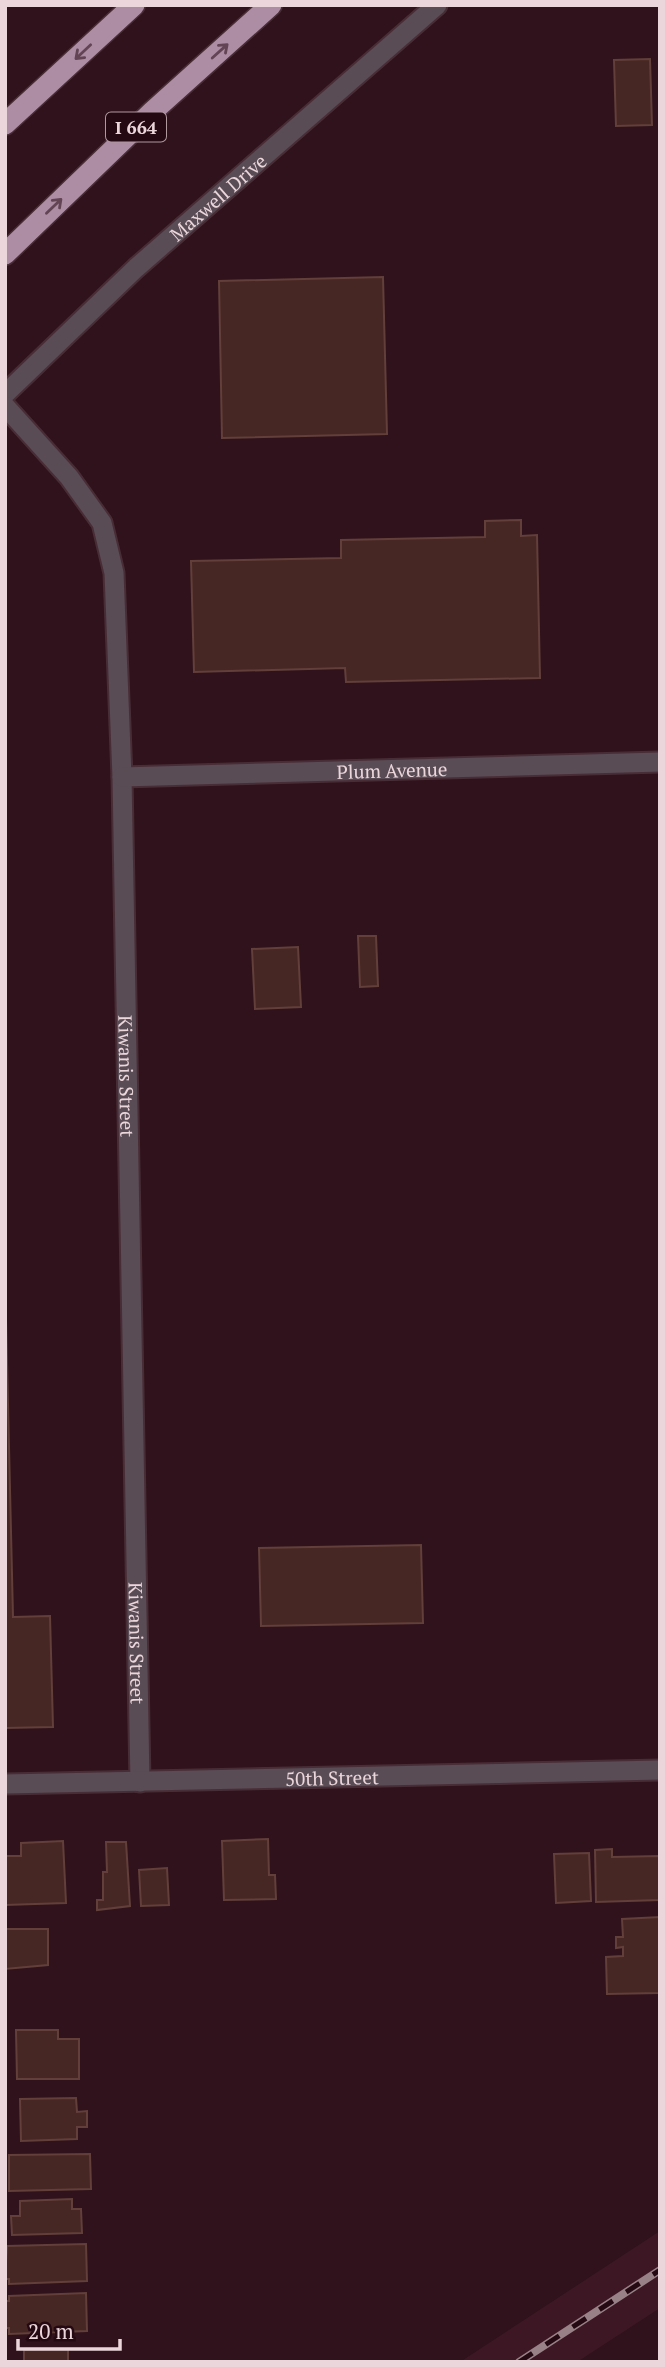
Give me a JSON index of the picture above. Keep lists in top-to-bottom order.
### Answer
{
  "streets": {
    "highway": ["I 664"],
    "street": [
      "Maxwell Drive",
      "Plum Avenue",
      "Kiwanis Street",
      "50th Street"
    ]
  },
  "crossings": [
    ["Plum Avenue", "Kiwanis Street"],
    ["Kiwanis Street", "50th Street"]
  ],
  "scale_bar": "20 m"
}
